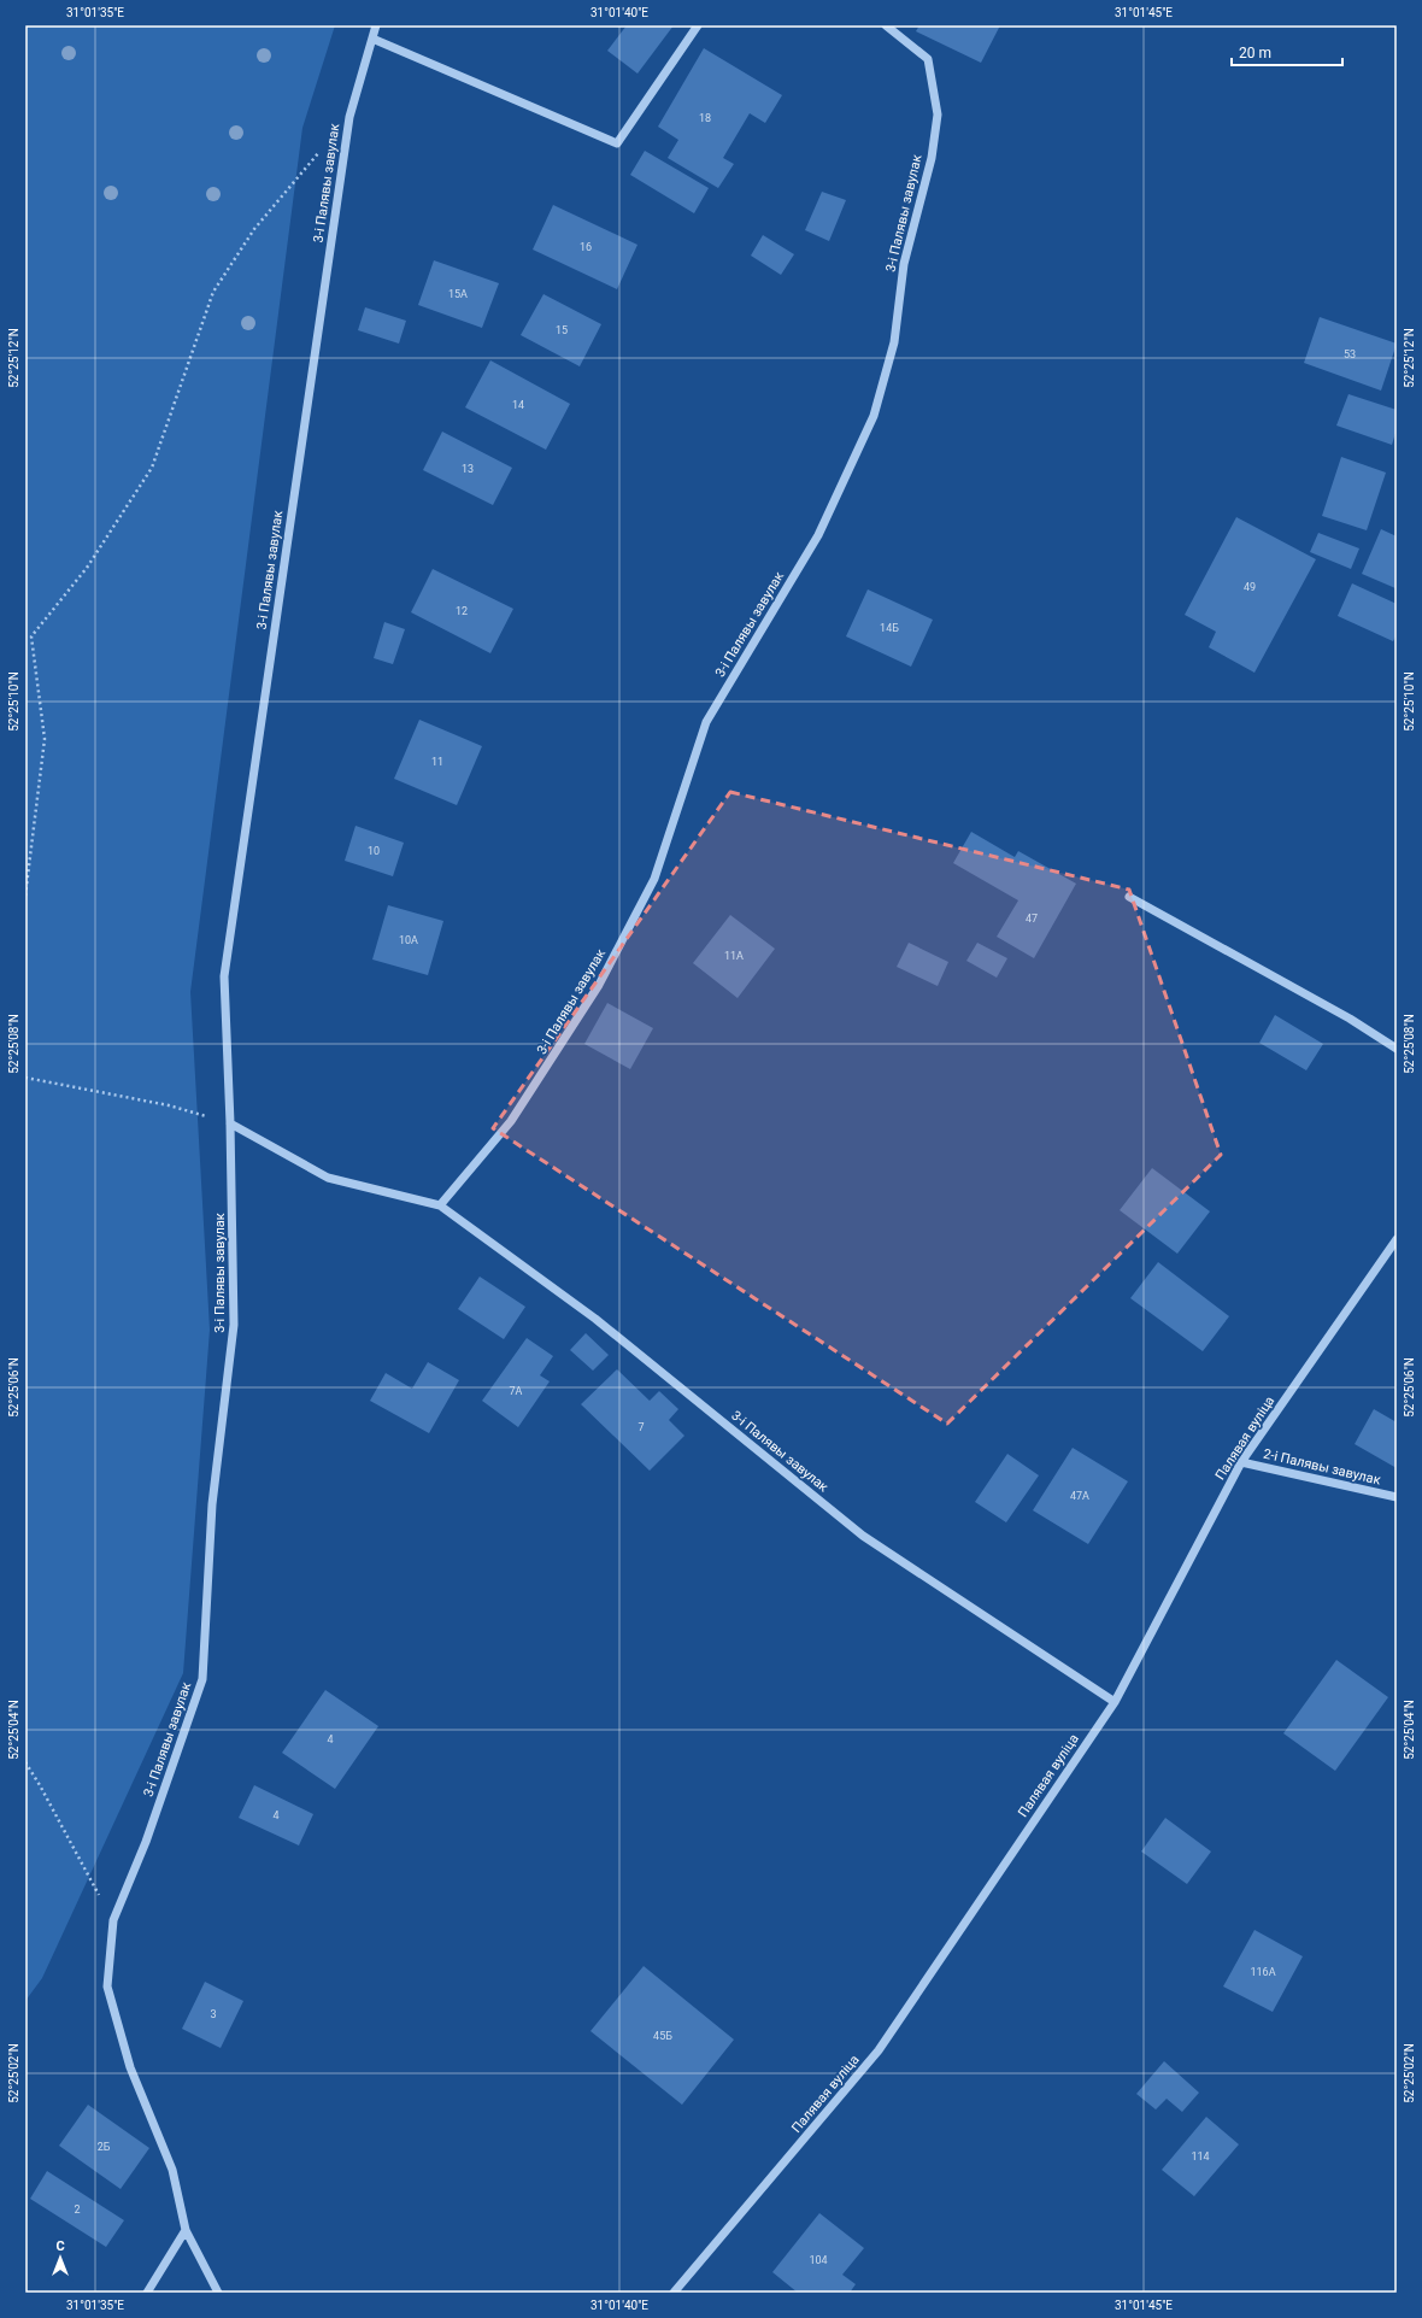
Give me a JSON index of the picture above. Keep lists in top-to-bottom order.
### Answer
{
  "streets": {
    "street": ["3-і Палявы завулак", "Палявая вуліца", "2-і Палявы завулак"]
  },
  "crossings": [
    ["3-і Палявы завулак", "Палявая вуліца"],
    ["Палявая вуліца", "2-і Палявы завулак"]
  ],
  "house_numbers": [
    "18",
    "16",
    "15А",
    "15",
    "53",
    "14",
    "13",
    "49",
    "12",
    "14Б",
    "11",
    "10",
    "47",
    "10А",
    "11А",
    "7А",
    "7",
    "47А",
    "4",
    "4",
    "116А",
    "3",
    "45Б",
    "2Б",
    "114",
    "2",
    "104"
  ],
  "scale_bar": "20 m",
  "north": "top",
  "coordinates": [
    "31°01'35\"E",
    "31°01'40\"E",
    "31°01'45\"E",
    "52°25'12\"N",
    "52°25'10\"N",
    "52°25'08\"N",
    "52°25'06\"N",
    "52°25'04\"N",
    "52°25'02\"N"
  ]
}
